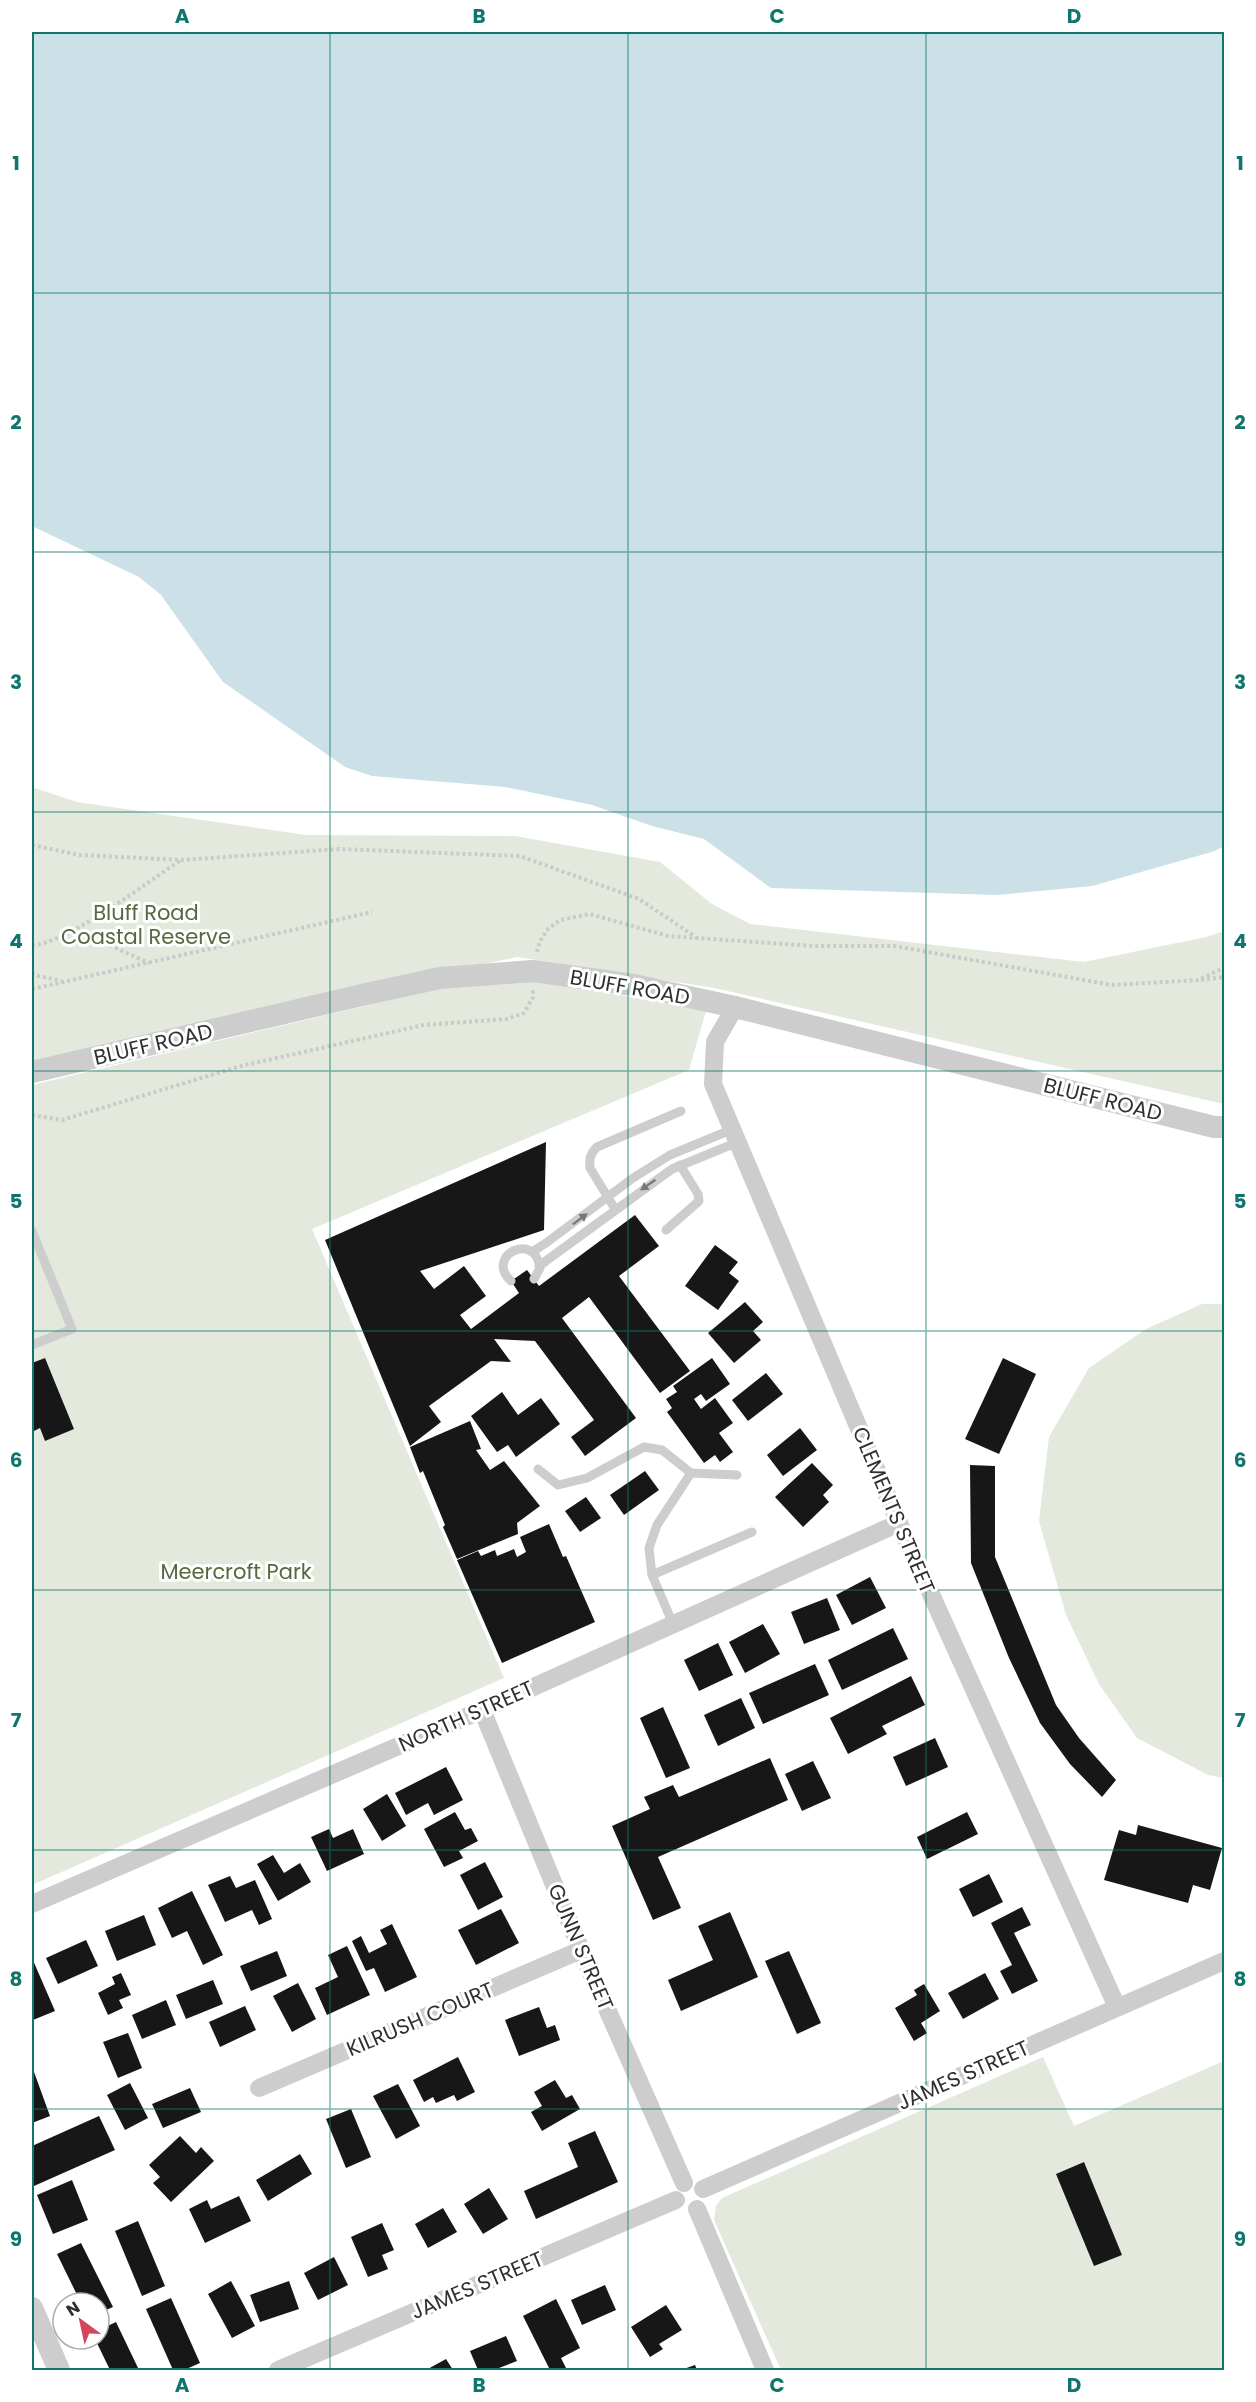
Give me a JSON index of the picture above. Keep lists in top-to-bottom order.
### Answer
{
  "streets": {
    "street": [
      "BLUFF ROAD",
      "CLEMENTS STREET",
      "NORTH STREET",
      "GUNN STREET",
      "KILRUSH COURT",
      "JAMES STREET"
    ]
  },
  "crossings": [
    ["BLUFF ROAD", "CLEMENTS STREET"],
    ["CLEMENTS STREET", "NORTH STREET"],
    ["CLEMENTS STREET", "JAMES STREET"],
    ["NORTH STREET", "GUNN STREET"],
    ["GUNN STREET", "KILRUSH COURT"],
    ["GUNN STREET", "JAMES STREET"]
  ],
  "parks": ["Bluff Road Coastal Reserve", "Meercroft Park"],
  "north": "top left",
  "grid": {
    "columns": [
      "A",
      "B",
      "C",
      "D"
    ],
    "rows": [
      "1",
      "2",
      "3",
      "4",
      "5",
      "6",
      "7",
      "8",
      "9"
    ]
  }
}
